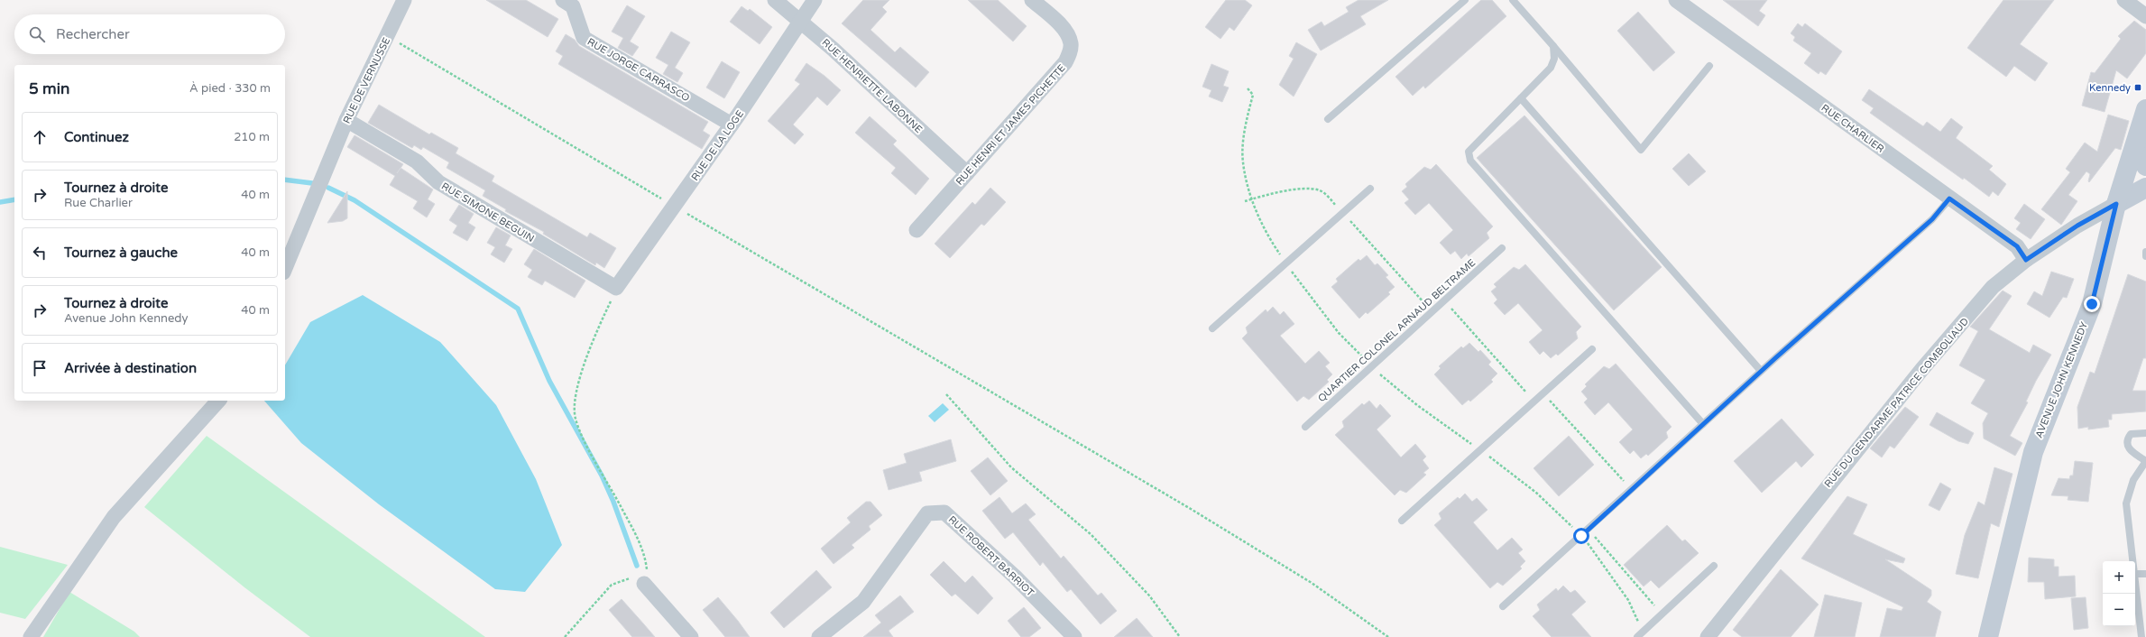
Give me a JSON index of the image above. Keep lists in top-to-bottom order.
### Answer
{
  "streets": {
    "main road": ["AVENUE JOHN KENNEDY"],
    "street": [
      "RUE JORGE CARRASCO",
      "RUE DE VERNUSSE",
      "RUE HENRIETTE LABONNE",
      "RUE HENRI ET JAMES PICHETTE",
      "RUE CHARLIER",
      "RUE DE LA LOGE",
      "RUE SIMONE BEGUIN",
      "RUE DU GENDARME PATRICE COMBOLIAUD",
      "RUE ROBERT BARRIOT"
    ],
    "lane": ["QUARTIER COLONEL ARNAUD BELTRAME"]
  },
  "crossings": [
    ["RUE JORGE CARRASCO", "RUE DE LA LOGE"],
    ["RUE DE VERNUSSE", "RUE SIMONE BEGUIN"],
    ["RUE HENRIETTE LABONNE", "RUE HENRI ET JAMES PICHETTE"],
    ["RUE HENRIETTE LABONNE", "RUE DE LA LOGE"],
    ["RUE CHARLIER", "RUE DU GENDARME PATRICE COMBOLIAUD"],
    ["RUE DE LA LOGE", "RUE SIMONE BEGUIN"],
    ["AVENUE JOHN KENNEDY", "RUE DU GENDARME PATRICE COMBOLIAUD"]
  ],
  "places": {
    "transit": ["Kennedy"]
  },
  "page": {
    "search": "Rechercher",
    "heading": ["5 min", "À pied · 330 m"],
    "list": [
      ["Continuez", "210 m"],
      ["Tournez à droite", "Rue Charlier", "40 m"],
      ["Tournez à gauche", "40 m"],
      ["Tournez à droite", "Avenue John Kennedy", "40 m"],
      "Arrivée à destination"
    ],
    "map_buttons": ["+", "−"]
  }
}
